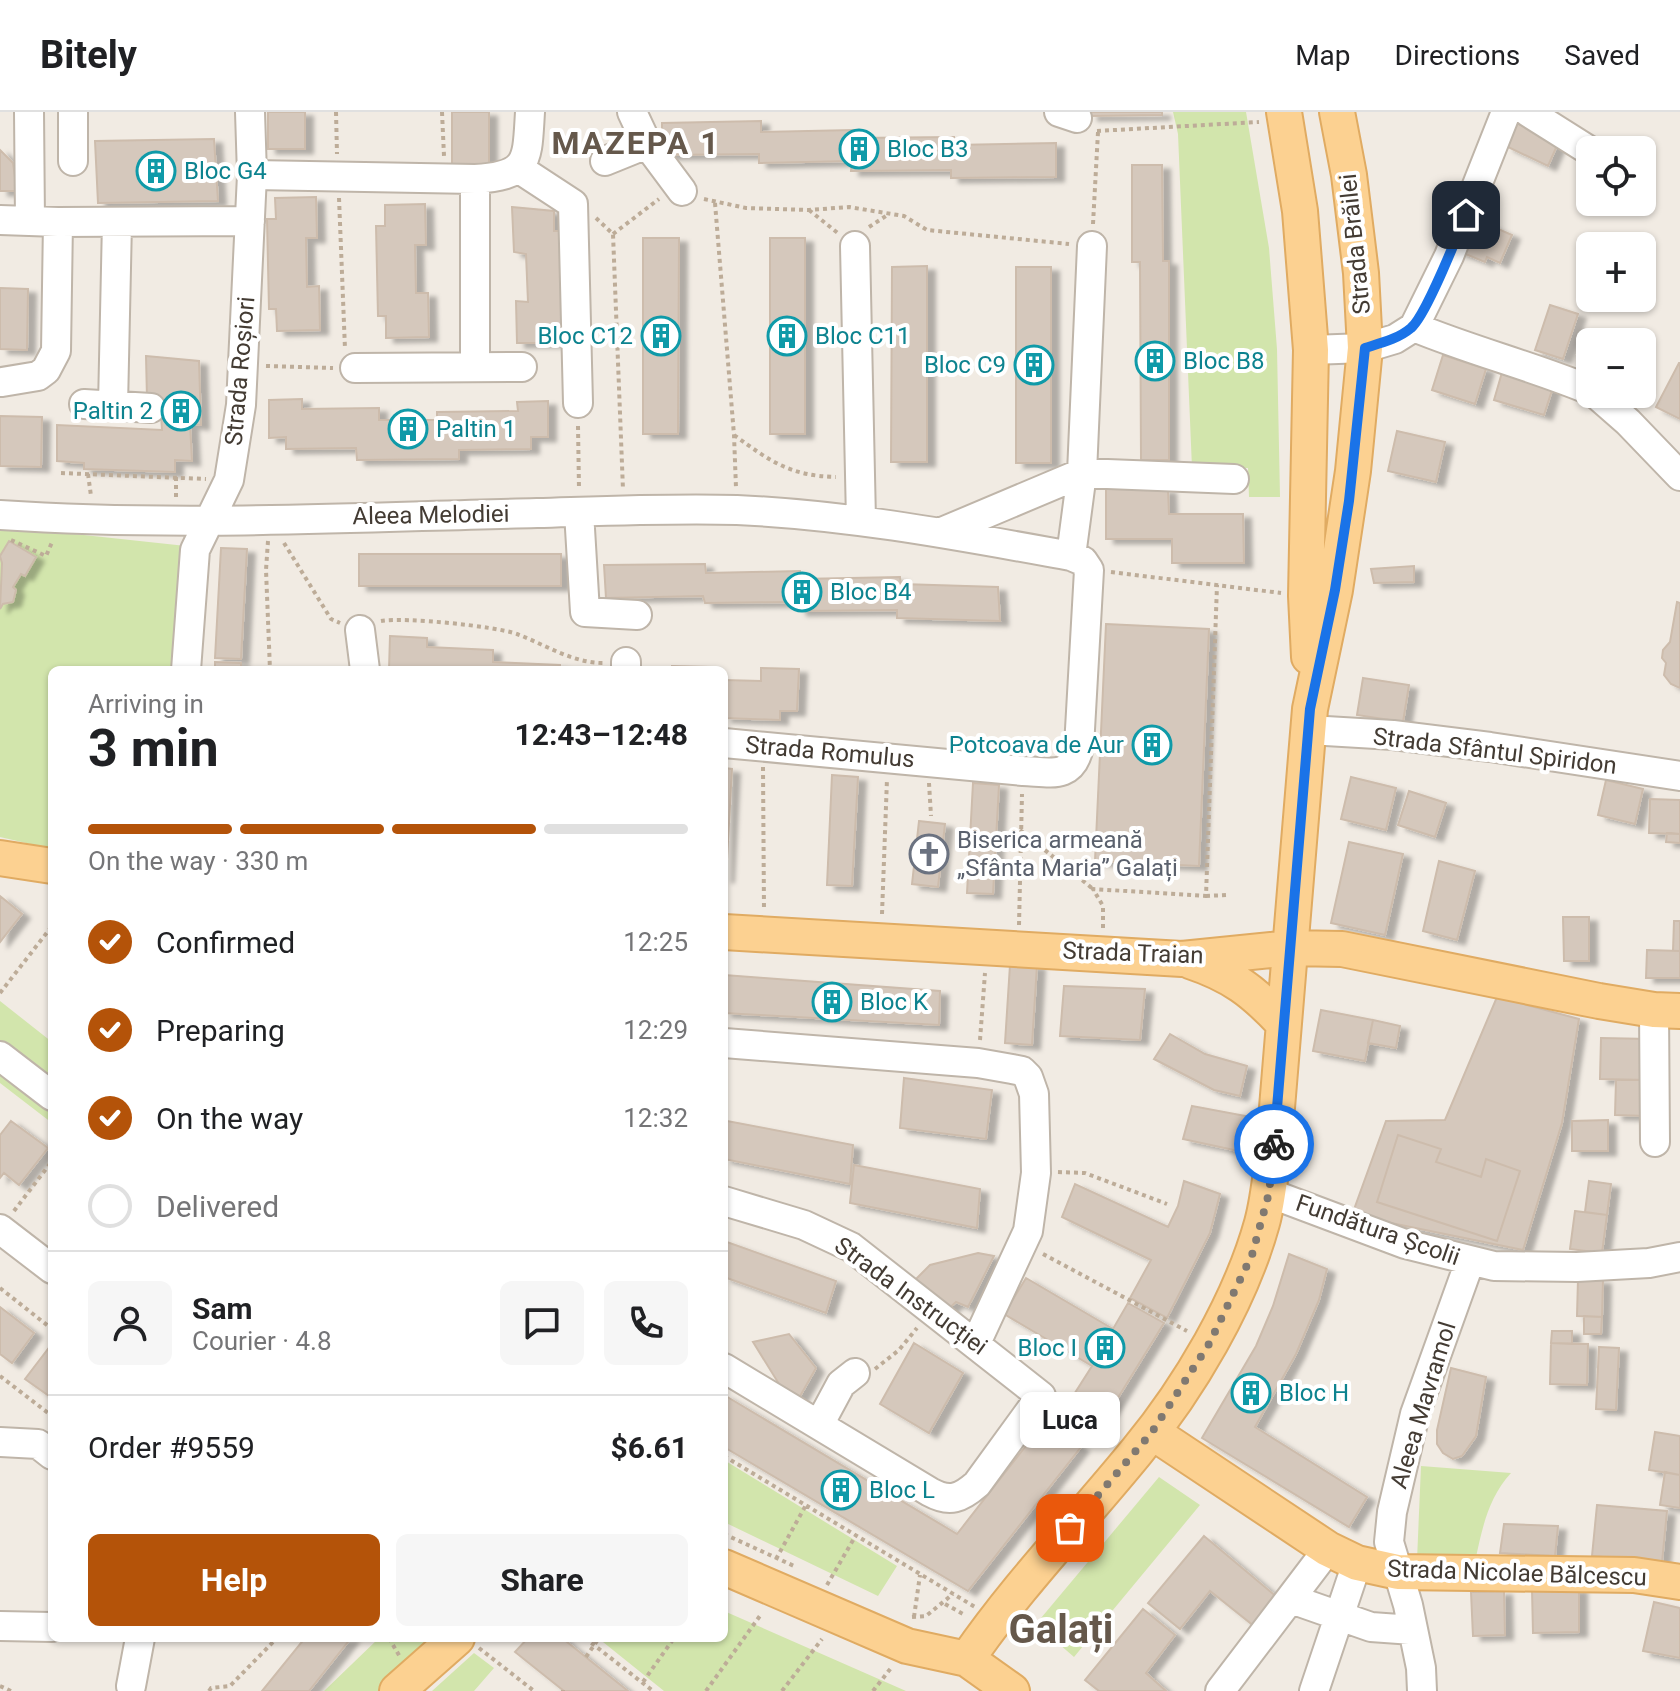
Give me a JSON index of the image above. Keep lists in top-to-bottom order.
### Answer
{
  "streets": {
    "main road": ["Strada Brăilei", "Strada Traian", "Strada Nicolae Bălcescu"],
    "street": [
      "Strada Roșiori",
      "Aleea Melodiei",
      "Strada Sfântul Spiridon",
      "Strada Romulus",
      "Fundătura Școlii",
      "Strada Instrucției",
      "Aleea Mavramol"
    ]
  },
  "crossings": [
    ["Strada Brăilei", "Strada Sfântul Spiridon"],
    ["Strada Brăilei", "Strada Traian"],
    ["Strada Brăilei", "Fundătura Școlii"],
    ["Strada Brăilei", "Strada Nicolae Bălcescu"],
    ["Strada Roșiori", "Aleea Melodiei"],
    ["Aleea Melodiei", "Strada Romulus"],
    ["Fundătura Școlii", "Aleea Mavramol"],
    ["Aleea Mavramol", "Strada Nicolae Bălcescu"]
  ],
  "districts": ["MAZEPA 1", "Galați"],
  "places": {
    "building": [
      "Bloc B3",
      "Bloc G4",
      "Bloc C12",
      "Bloc C11",
      "Bloc B8",
      "Bloc C9",
      "Paltin 2",
      "Paltin 1",
      "Bloc B4",
      "Potcoava de Aur",
      "Bloc K",
      "Bloc I",
      "Bloc H",
      "Bloc L"
    ],
    "church": ["Biserica armeană „Sfânta Maria” Galați"],
    "other": ["Luca"]
  },
  "page": {
    "header": "Bitely",
    "nav": ["Map", "Directions", "Saved"],
    "map_buttons": ["+", "−"],
    "heading": ["3 min", "Arriving in", "12:43–12:48"],
    "panel": [
      "Sam",
      "Courier · 4.8",
      "Order #9559",
      "$6.61"
    ],
    "bar": "On the way · 330 m",
    "list": [
      ["Confirmed", "12:25"],
      ["Preparing", "12:29"],
      ["On the way", "12:32"],
      "Delivered"
    ],
    "bubble": "Luca",
    "buttons": ["Help", "Share"]
  }
}
